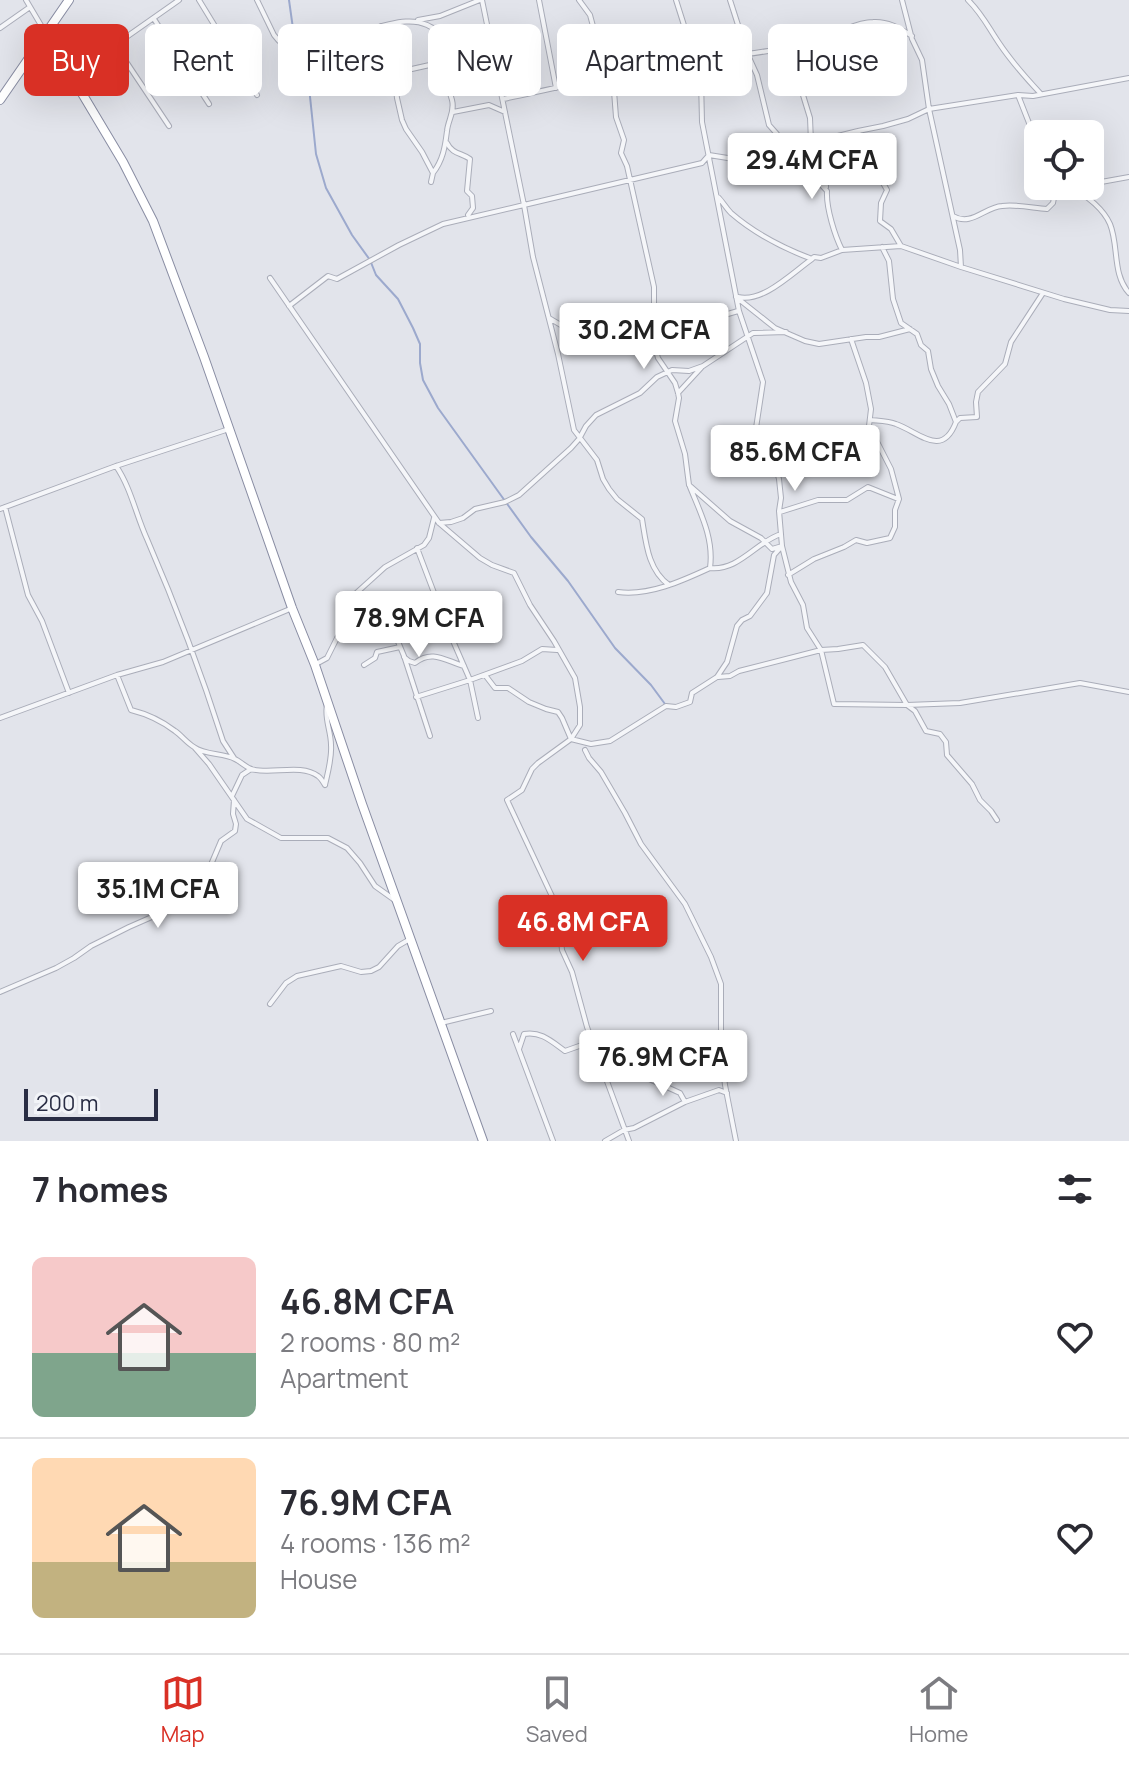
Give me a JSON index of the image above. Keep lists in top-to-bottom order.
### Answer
{
  "scale_bar": "200 m",
  "page": {
    "chip": [
      "Buy",
      "Rent",
      "Filters",
      "New",
      "Apartment",
      "House"
    ],
    "price": [
      "29.4M CFA",
      "30.2M CFA",
      "85.6M CFA",
      "78.9M CFA",
      "35.1M CFA",
      "46.8M CFA",
      "76.9M CFA"
    ],
    "scale": "200 m",
    "heading": "7 homes",
    "list": [
      {
        "name": "46.8M CFA",
        "note": "2 rooms · 80 m² · Apartment"
      },
      {
        "name": "76.9M CFA",
        "note": "4 rooms · 136 m² · House"
      }
    ],
    "tabs": ["Map", "Saved", "Home"]
  }
}
